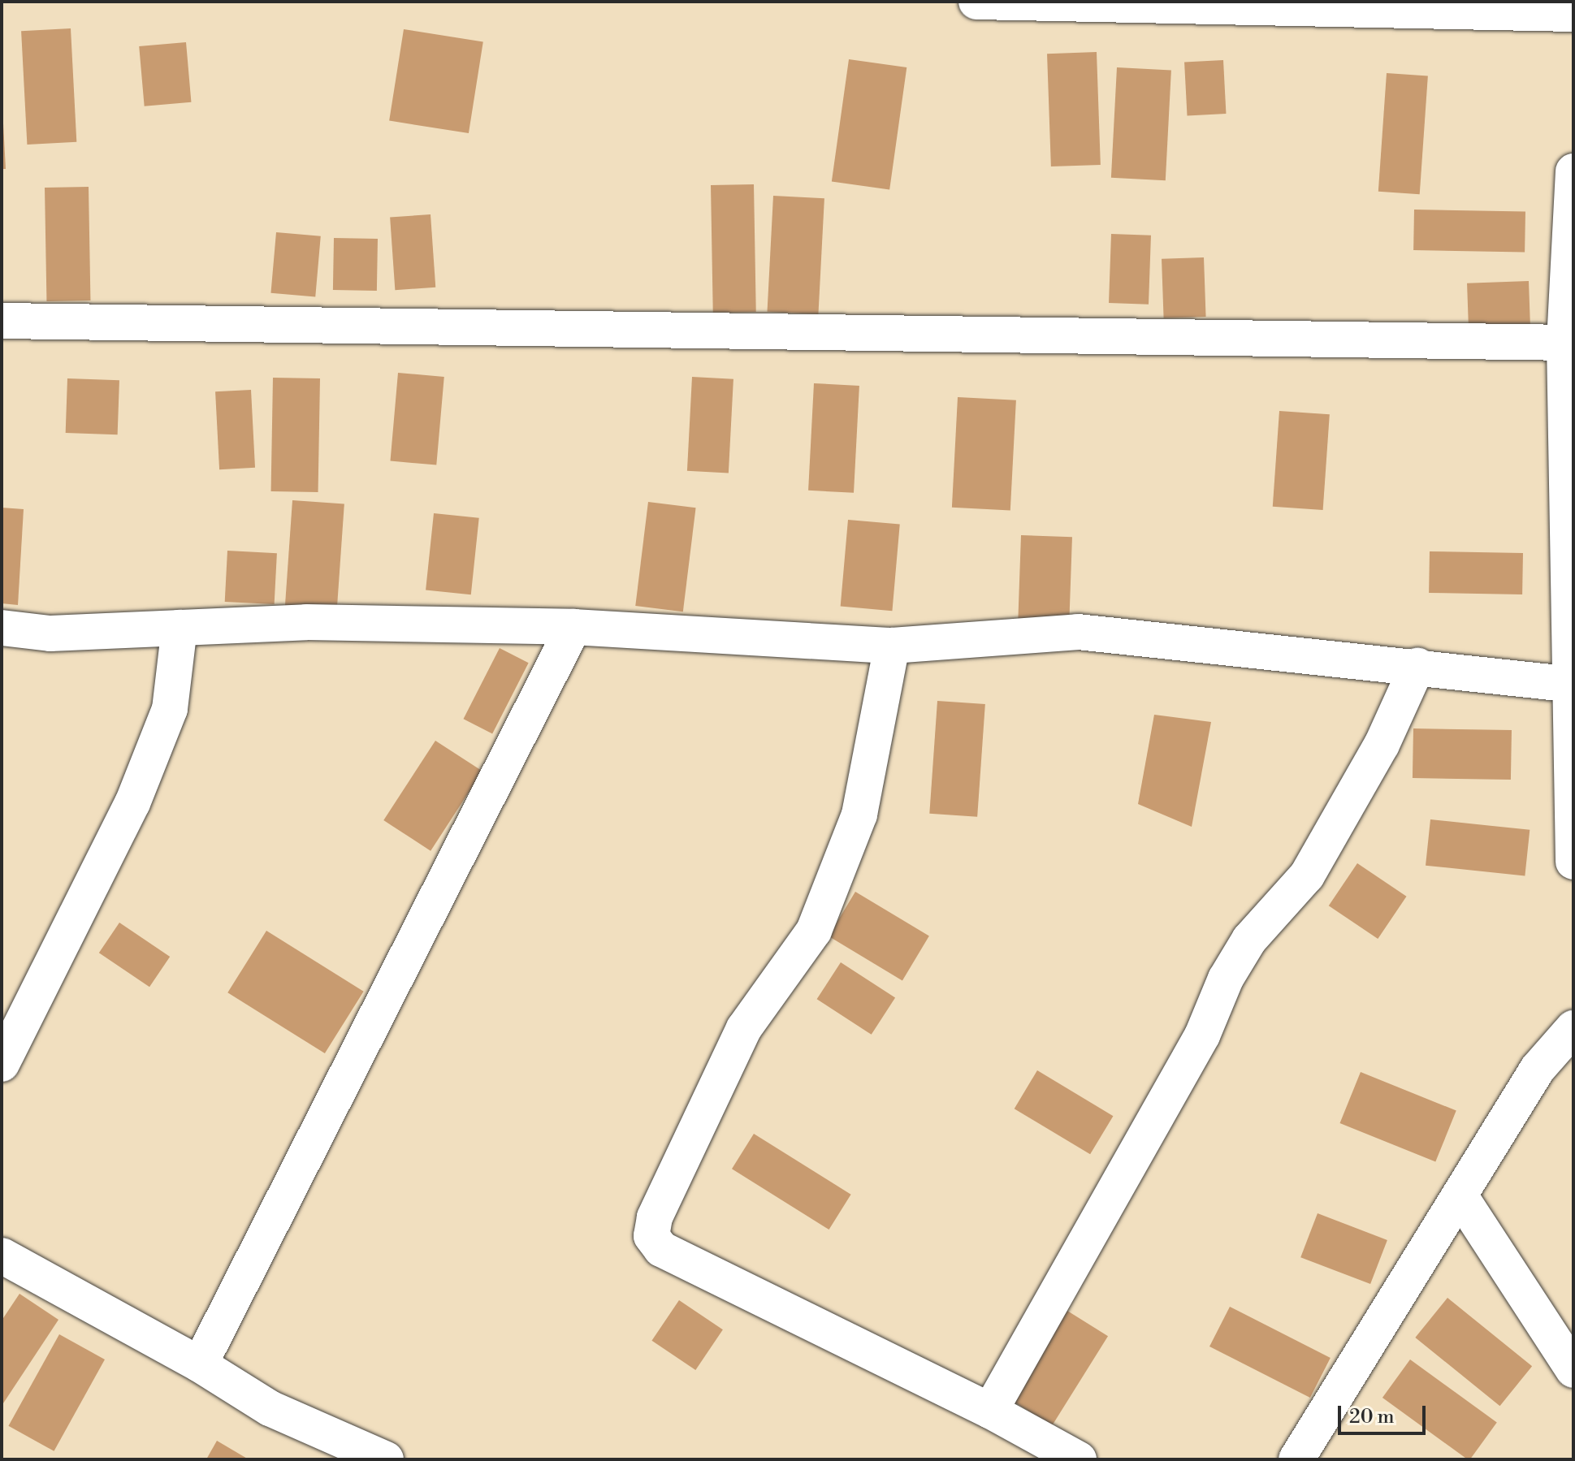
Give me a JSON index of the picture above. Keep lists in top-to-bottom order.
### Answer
{
  "scale_bar": "20 m"
}
